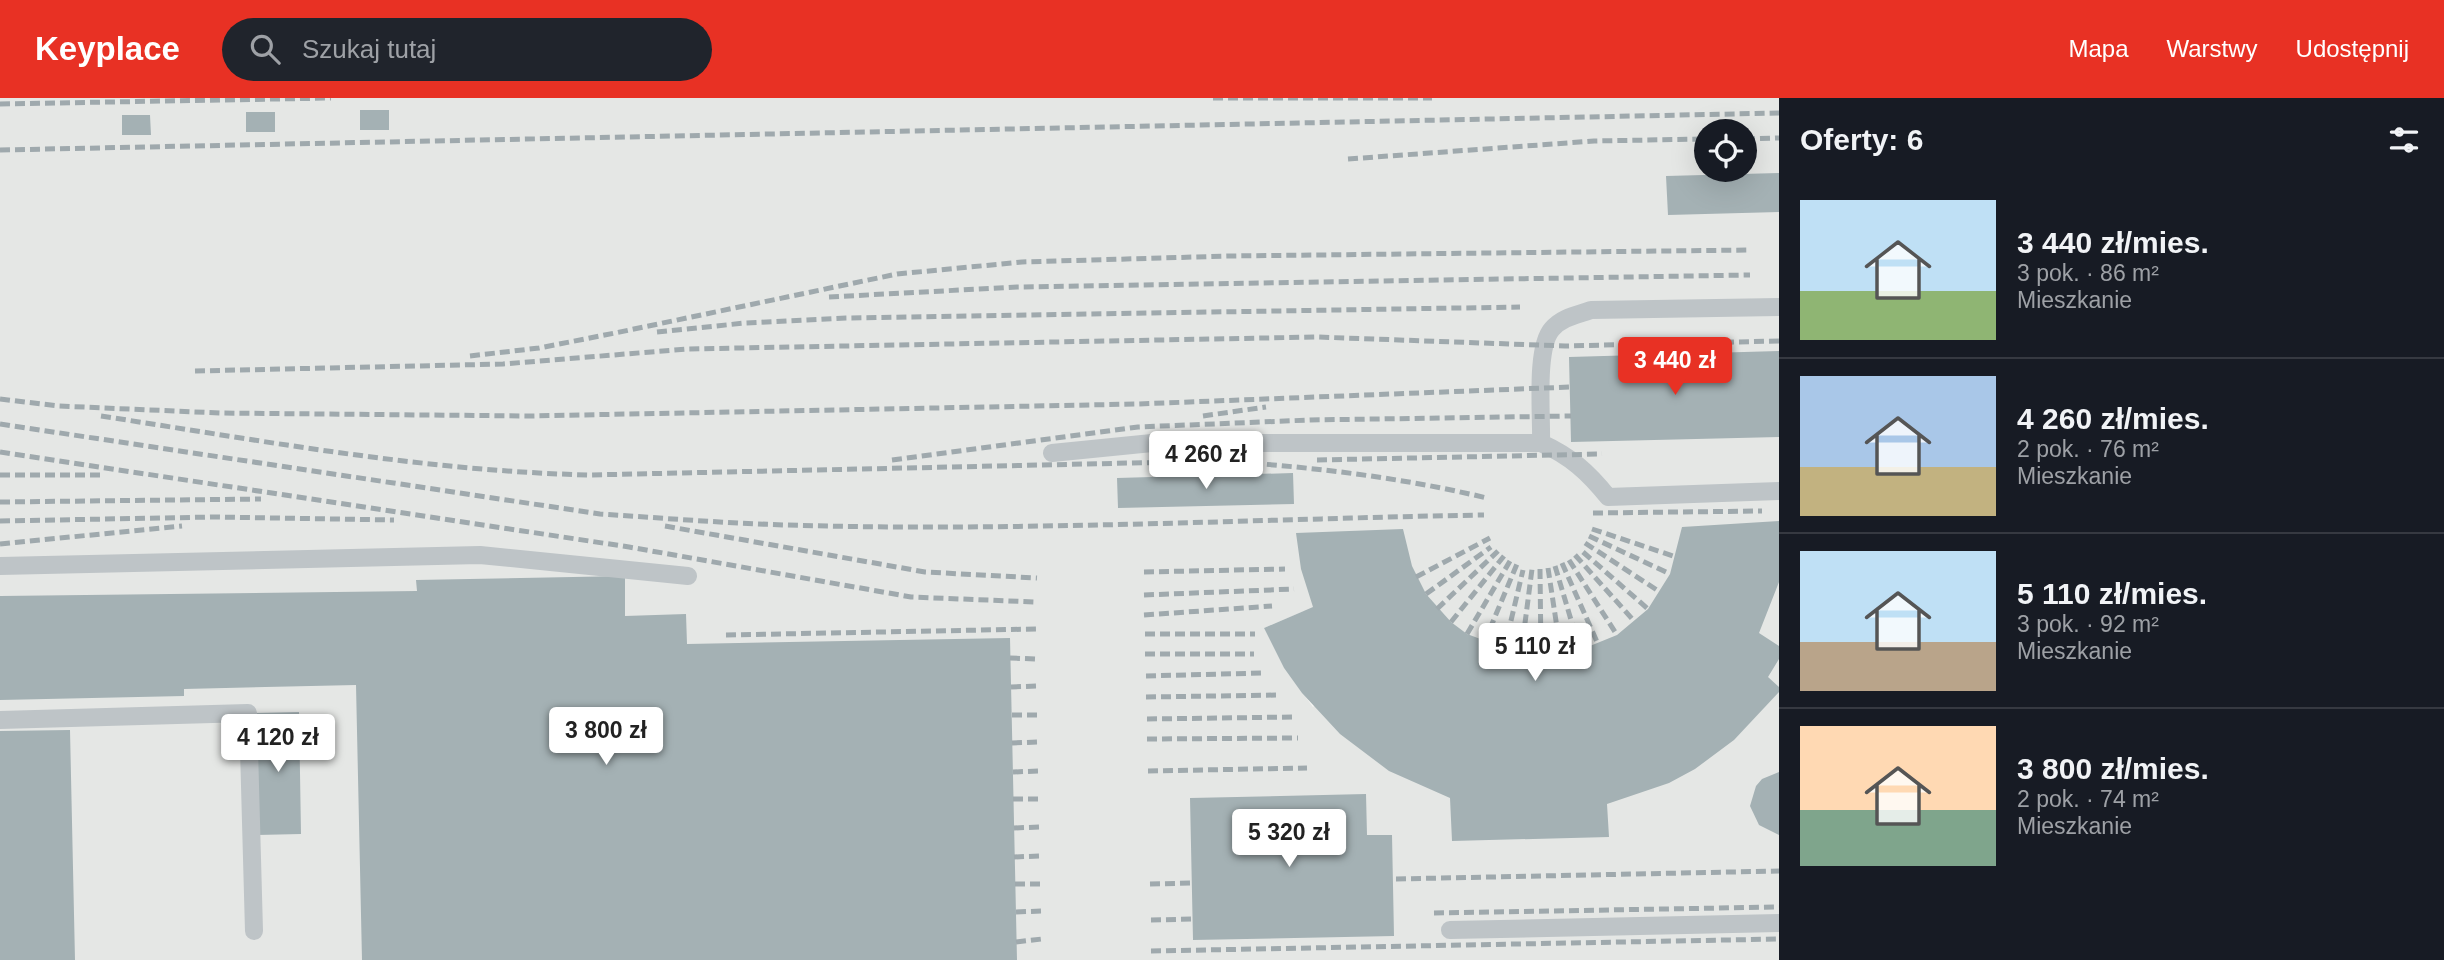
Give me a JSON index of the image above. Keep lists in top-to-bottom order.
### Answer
{
  "page": {
    "header": "Keyplace",
    "search": "Szukaj tutaj",
    "nav": ["Mapa", "Warstwy", "Udostępnij"],
    "heading": "Oferty: 6",
    "list": [
      {
        "name": "3 440 zł/mies.",
        "note": "3 pok. · 86 m² · Mieszkanie"
      },
      {
        "name": "4 260 zł/mies.",
        "note": "2 pok. · 76 m² · Mieszkanie"
      },
      {
        "name": "5 110 zł/mies.",
        "note": "3 pok. · 92 m² · Mieszkanie"
      },
      {
        "name": "3 800 zł/mies.",
        "note": "2 pok. · 74 m² · Mieszkanie"
      }
    ],
    "price": [
      "3 440 zł",
      "4 260 zł",
      "5 110 zł",
      "3 800 zł",
      "4 120 zł",
      "5 320 zł"
    ]
  }
}
